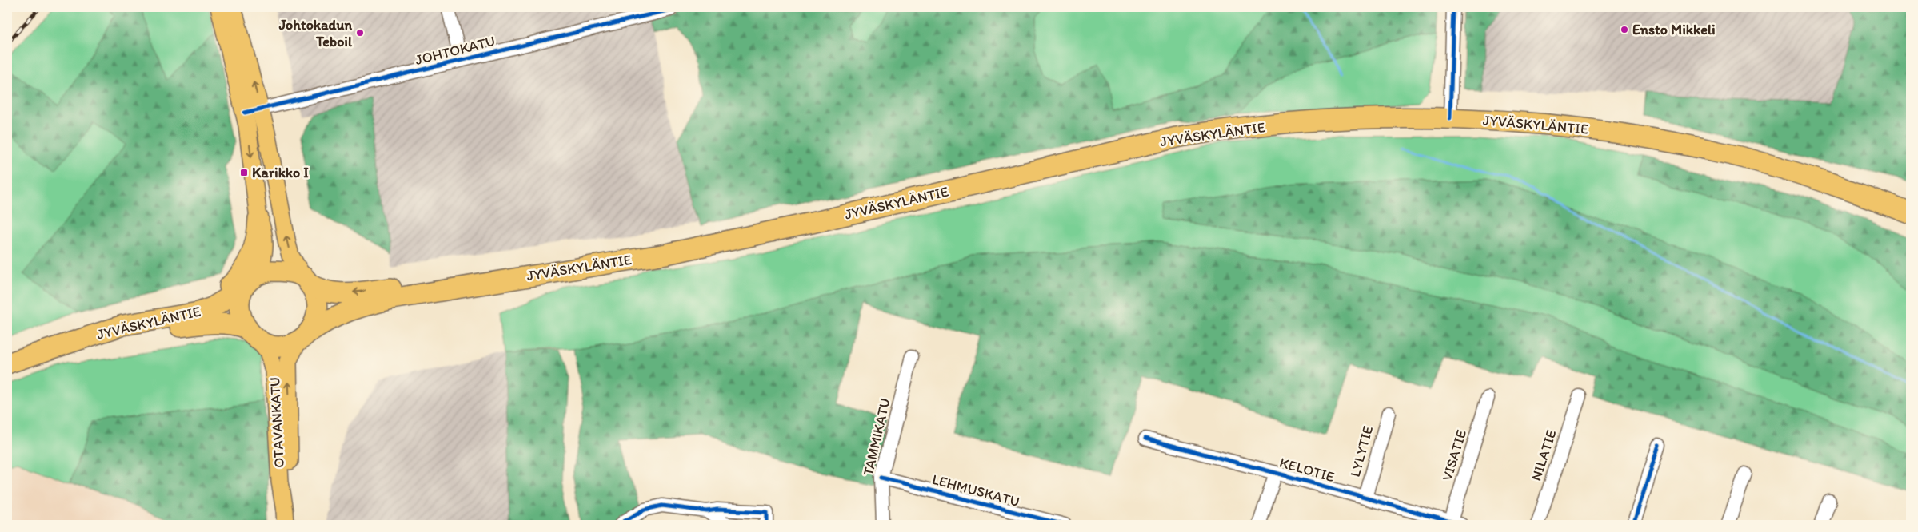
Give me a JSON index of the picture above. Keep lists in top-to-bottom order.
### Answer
{
  "streets": {
    "highway": ["JYVÄSKYLÄNTIE"],
    "main road": ["OTAVANKATU"],
    "street": [
      "JOHTOKATU",
      "TAMMIKATU",
      "LYLYTIE",
      "VISATIE",
      "NILATIE",
      "KELOTIE",
      "LEHMUSKATU"
    ]
  },
  "crossings": [
    ["JYVÄSKYLÄNTIE", "OTAVANKATU"],
    ["TAMMIKATU", "LEHMUSKATU"],
    ["LYLYTIE", "KELOTIE"],
    ["VISATIE", "KELOTIE"]
  ],
  "places": {
    "other": ["Ensto Mikkeli", "Johtokadun Teboil"],
    "transit": ["Karikko I"]
  }
}
